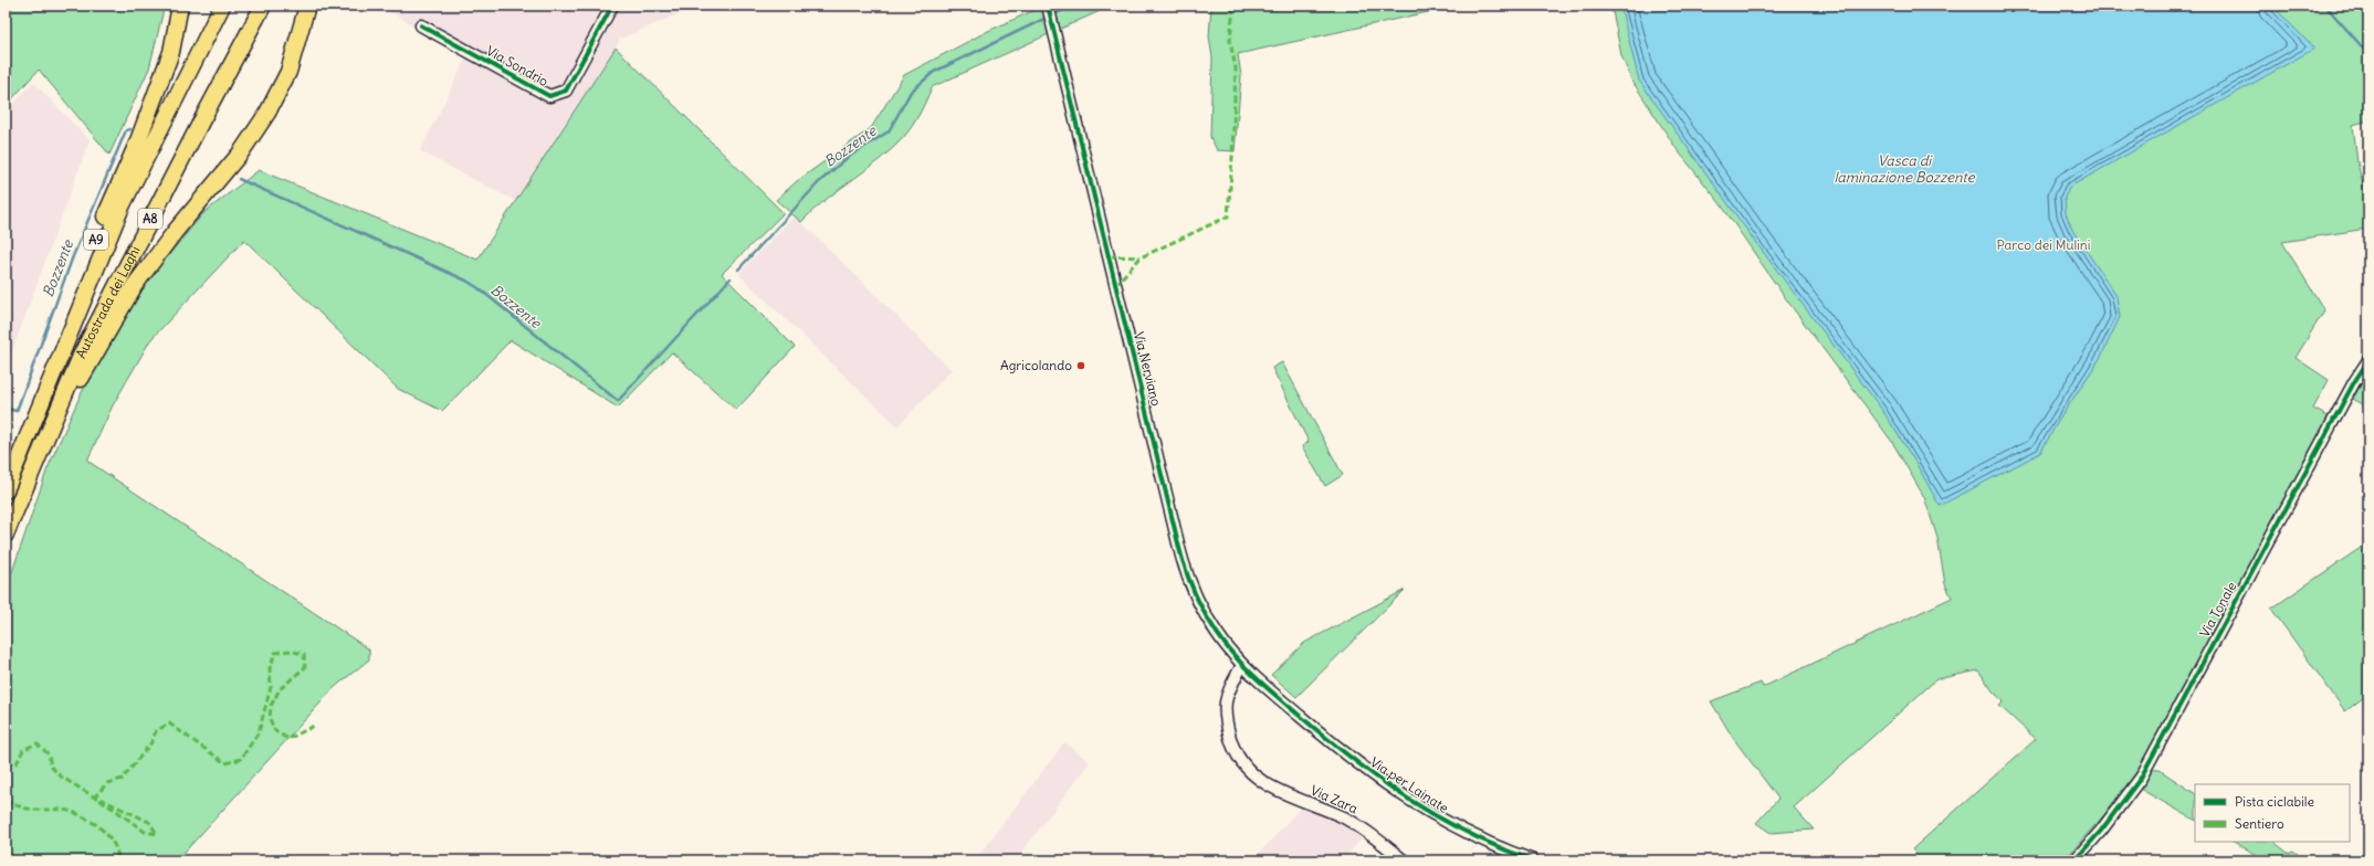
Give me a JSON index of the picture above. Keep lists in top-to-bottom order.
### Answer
{
  "streets": {
    "highway": ["A8", "A9", "Autostrada dei Laghi"],
    "street": [
      "Via Sondrio",
      "Via Nerviano",
      "Via Tonale",
      "Via per Lainate",
      "Via Zara"
    ]
  },
  "crossings": [
    ["Via Nerviano", "Via per Lainate"],
    ["Via Nerviano", "Via Zara"]
  ],
  "water": ["Bozzente", "Vasca di laminazione Bozzente"],
  "parks": ["Parco dei Mulini"],
  "places": ["Agricolando"],
  "legend": ["Pista ciclabile", "Sentiero"]
}
